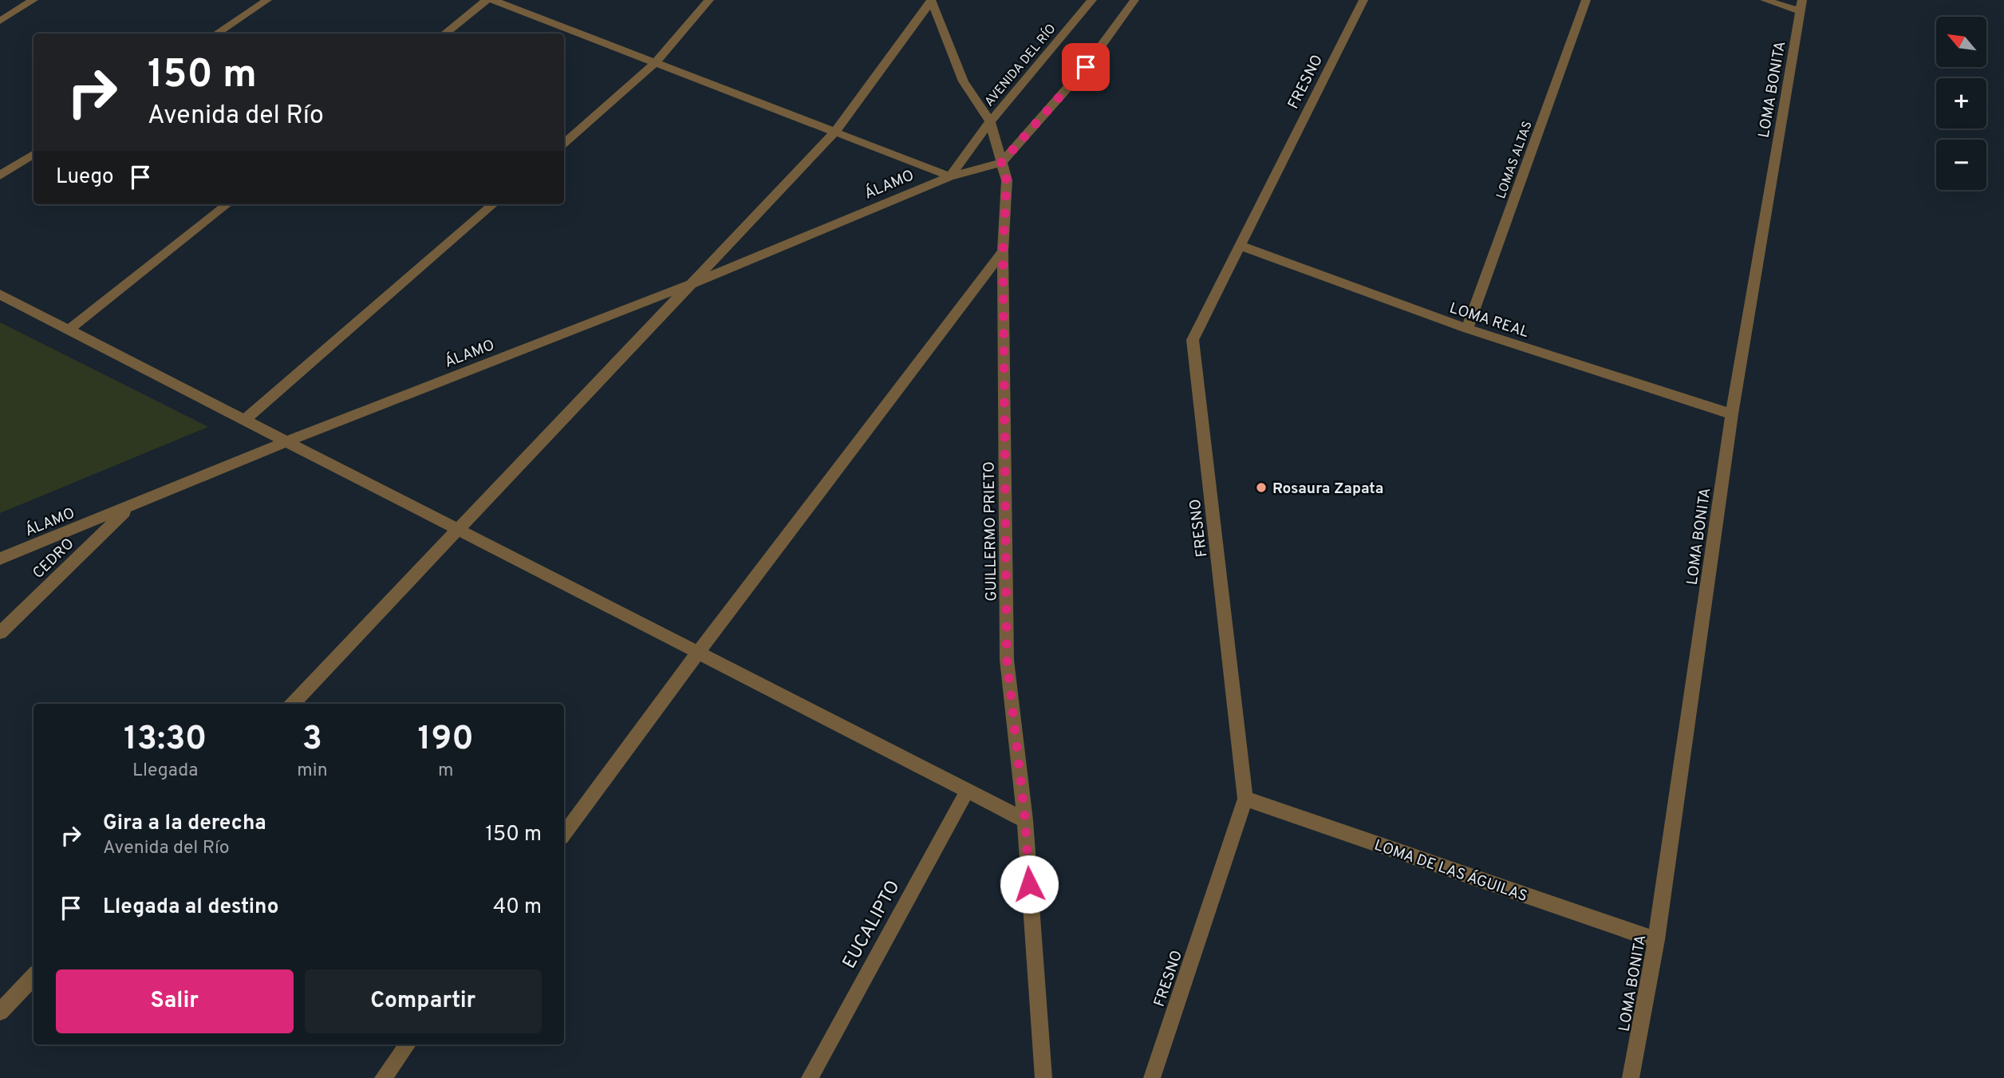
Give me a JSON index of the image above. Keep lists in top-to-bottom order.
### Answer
{
  "streets": {
    "street": [
      "AVENIDA DEL RÍO",
      "FRESNO",
      "LOMA BONITA",
      "LOMAS ALTAS",
      "ÁLAMO",
      "LOMA REAL",
      "GUILLERMO PRIETO",
      "CEDRO",
      "LOMA DE LAS ÁGUILAS",
      "EUCALIPTO"
    ]
  },
  "crossings": [
    ["AVENIDA DEL RÍO", "GUILLERMO PRIETO"],
    ["FRESNO", "LOMA REAL"],
    ["FRESNO", "LOMA DE LAS ÁGUILAS"],
    ["LOMA BONITA", "LOMA REAL"],
    ["LOMA BONITA", "LOMA DE LAS ÁGUILAS"],
    ["LOMAS ALTAS", "LOMA REAL"],
    ["ÁLAMO", "GUILLERMO PRIETO"],
    ["ÁLAMO", "CEDRO"]
  ],
  "places": ["Rosaura Zapata"],
  "north": "top left",
  "page": {
    "map_buttons": ["+", "−"],
    "turn": ["150 m", "Avenida del Río"],
    "then": "Luego",
    "eta": [
      "13:30",
      "Llegada",
      "3",
      "min",
      "190",
      "m"
    ],
    "list": [
      {
        "name": "Gira a la derecha",
        "note": "Avenida del Río",
        "value": "150 m"
      },
      {
        "name": "Llegada al destino",
        "value": "40 m"
      }
    ],
    "buttons": ["Salir", "Compartir"]
  }
}
